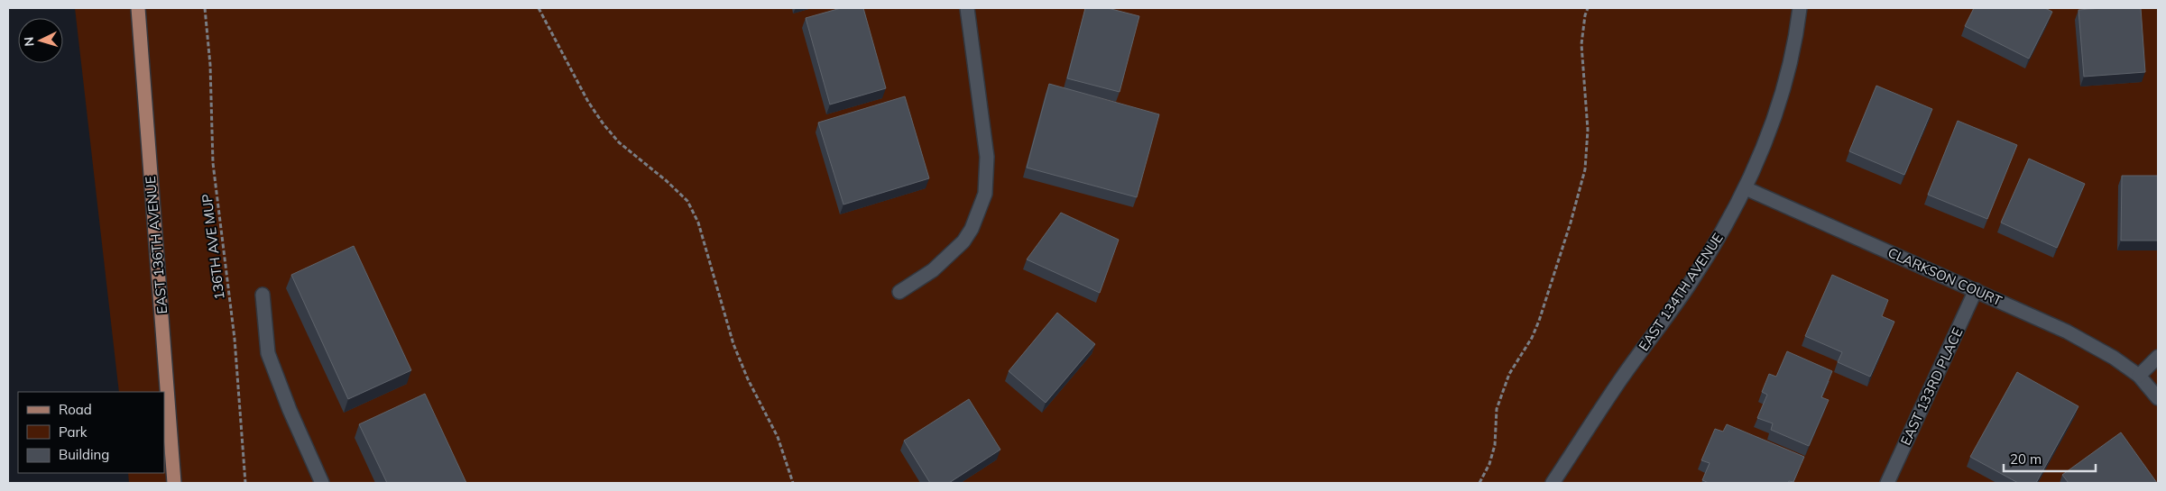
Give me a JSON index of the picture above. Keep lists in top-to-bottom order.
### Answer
{
  "streets": {
    "main road": ["EAST 136TH AVENUE"],
    "street": ["CLARKSON COURT", "EAST 134TH AVENUE", "EAST 133RD PLACE"],
    "path": ["136TH AVE MUP"]
  },
  "crossings": [
    ["CLARKSON COURT", "EAST 134TH AVENUE"],
    ["CLARKSON COURT", "EAST 133RD PLACE"]
  ],
  "legend": ["Road", "Park", "Building"],
  "scale_bar": "20 m",
  "north": "left"
}
